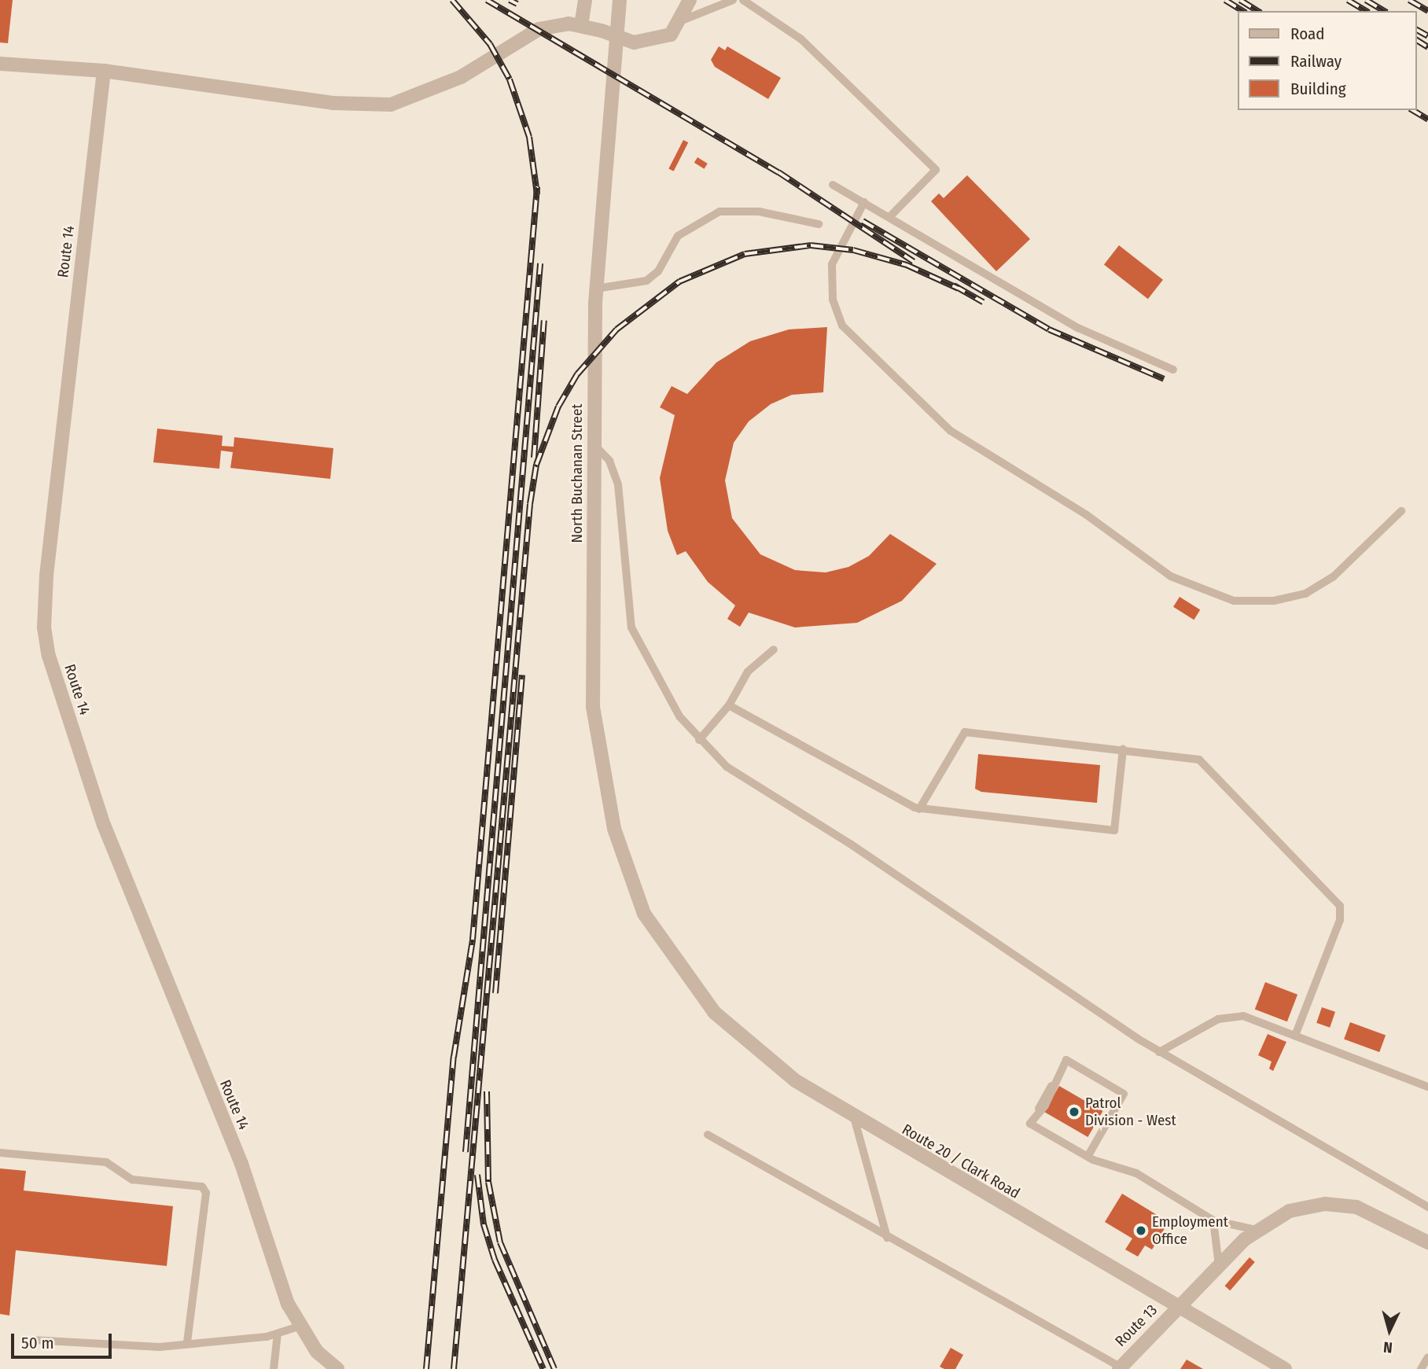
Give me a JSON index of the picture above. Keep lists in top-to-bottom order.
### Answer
{
  "streets": {
    "street": [
      "Route 14",
      "North Buchanan Street",
      "Route 20 / Clark Road",
      "Route 13"
    ]
  },
  "crossings": [
    ["North Buchanan Street", "Route 20 / Clark Road"],
    ["Route 20 / Clark Road", "Route 13"]
  ],
  "places": ["Patrol Division - West", "Employment Office"],
  "legend": ["Road", "Railway", "Building"],
  "scale_bar": "50 m",
  "north": "bottom"
}
